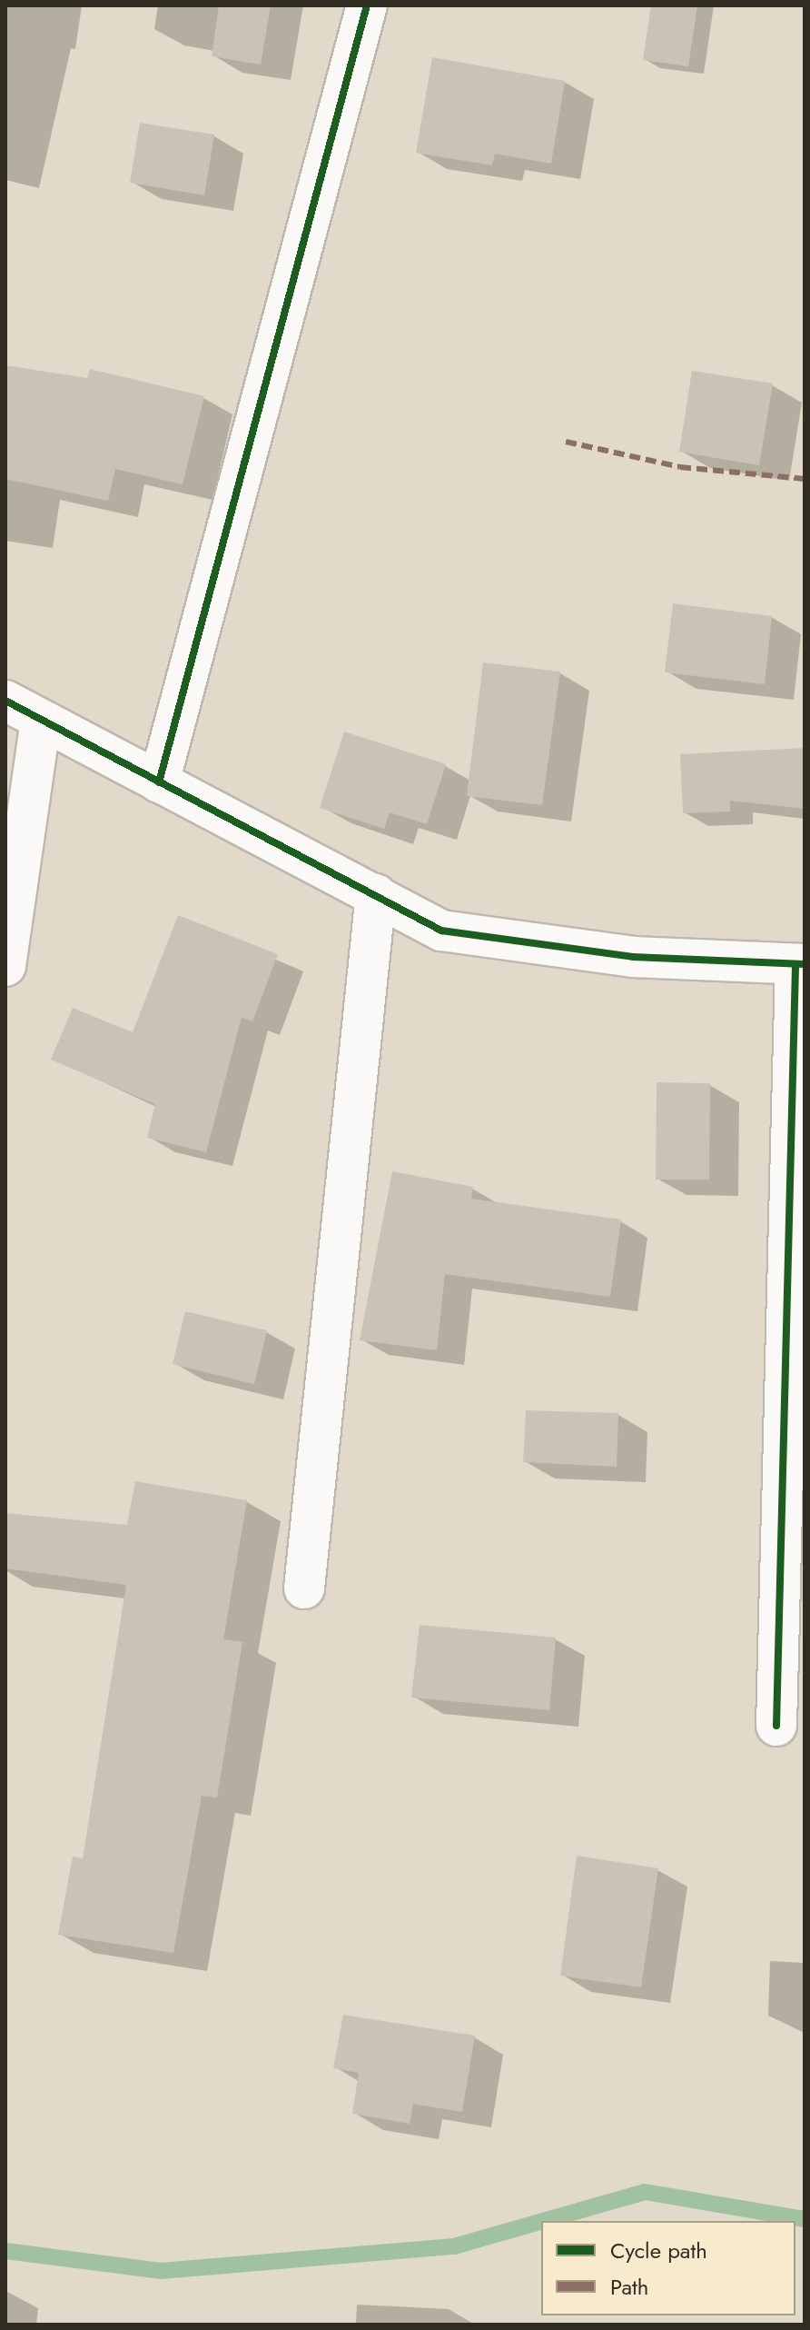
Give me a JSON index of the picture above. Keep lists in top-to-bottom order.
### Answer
{
  "legend": ["Cycle path", "Path"]
}
